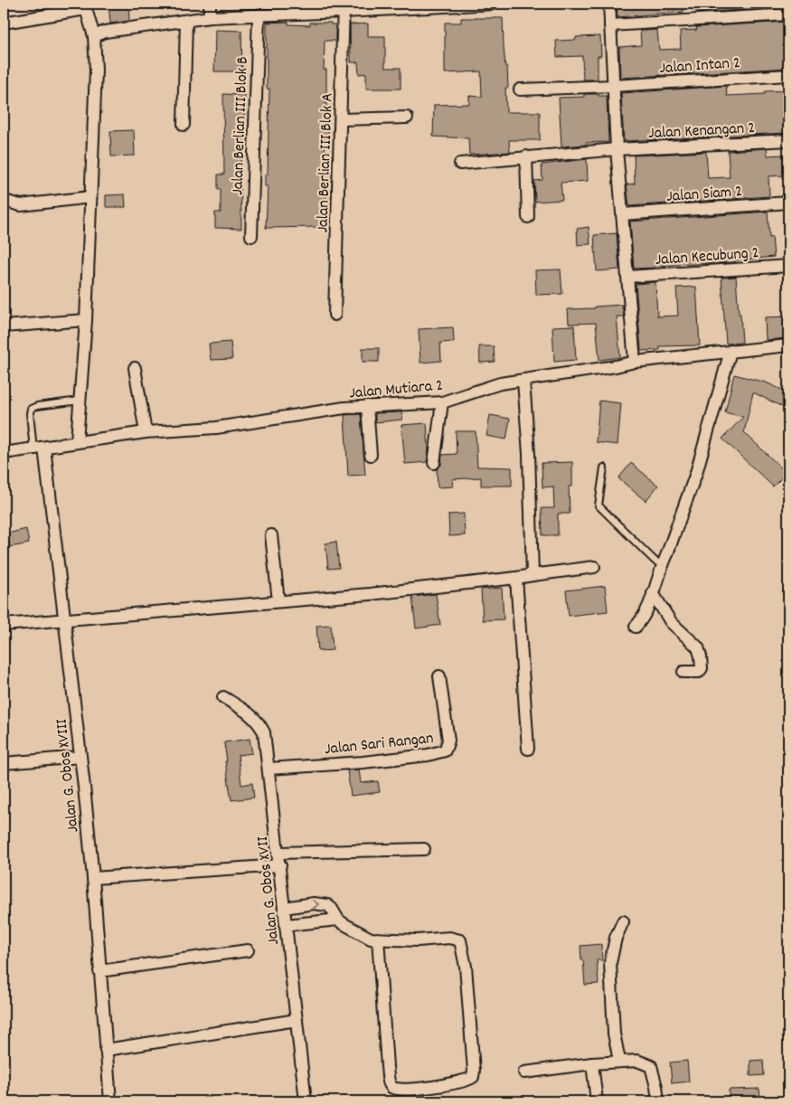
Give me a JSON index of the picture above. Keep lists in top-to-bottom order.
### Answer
{
  "streets": {
    "street": [
      "Jalan Intan 2",
      "Jalan Berlian III Blok B",
      "Jalan Kenangan 2",
      "Jalan Berlian III Blok A",
      "Jalan Siam 2",
      "Jalan Kecubung 2",
      "Jalan Mutiara 2",
      "Jalan Sari Rangan",
      "Jalan G. Obos XVIII",
      "Jalan G. Obos XVII"
    ]
  },
  "crossings": [
    ["Jalan Mutiara 2", "Jalan G. Obos XVIII"],
    ["Jalan Sari Rangan", "Jalan G. Obos XVII"]
  ]
}
